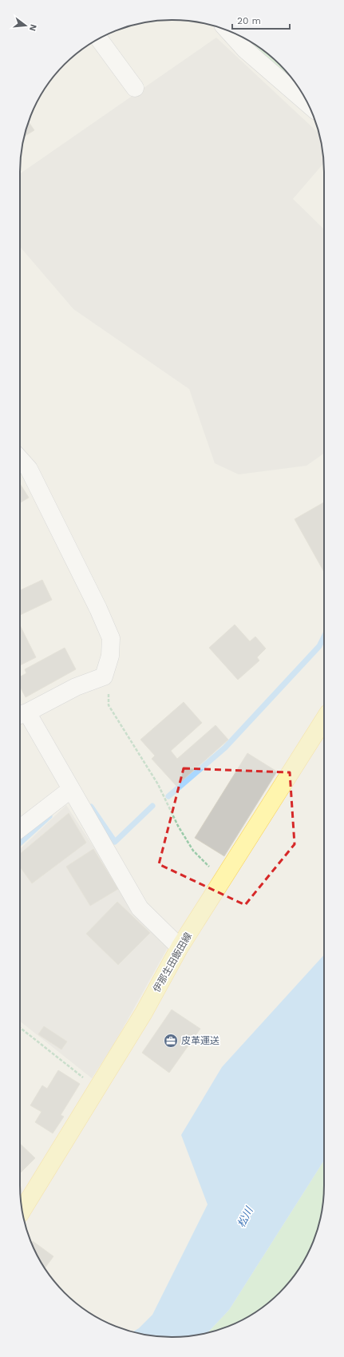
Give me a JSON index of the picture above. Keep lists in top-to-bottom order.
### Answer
{
  "streets": {
    "main road": ["伊那生田飯田線"]
  },
  "water": ["松川"],
  "places": {
    "office": ["皮革運送"]
  },
  "scale_bar": "20 m",
  "north": "right"
}
